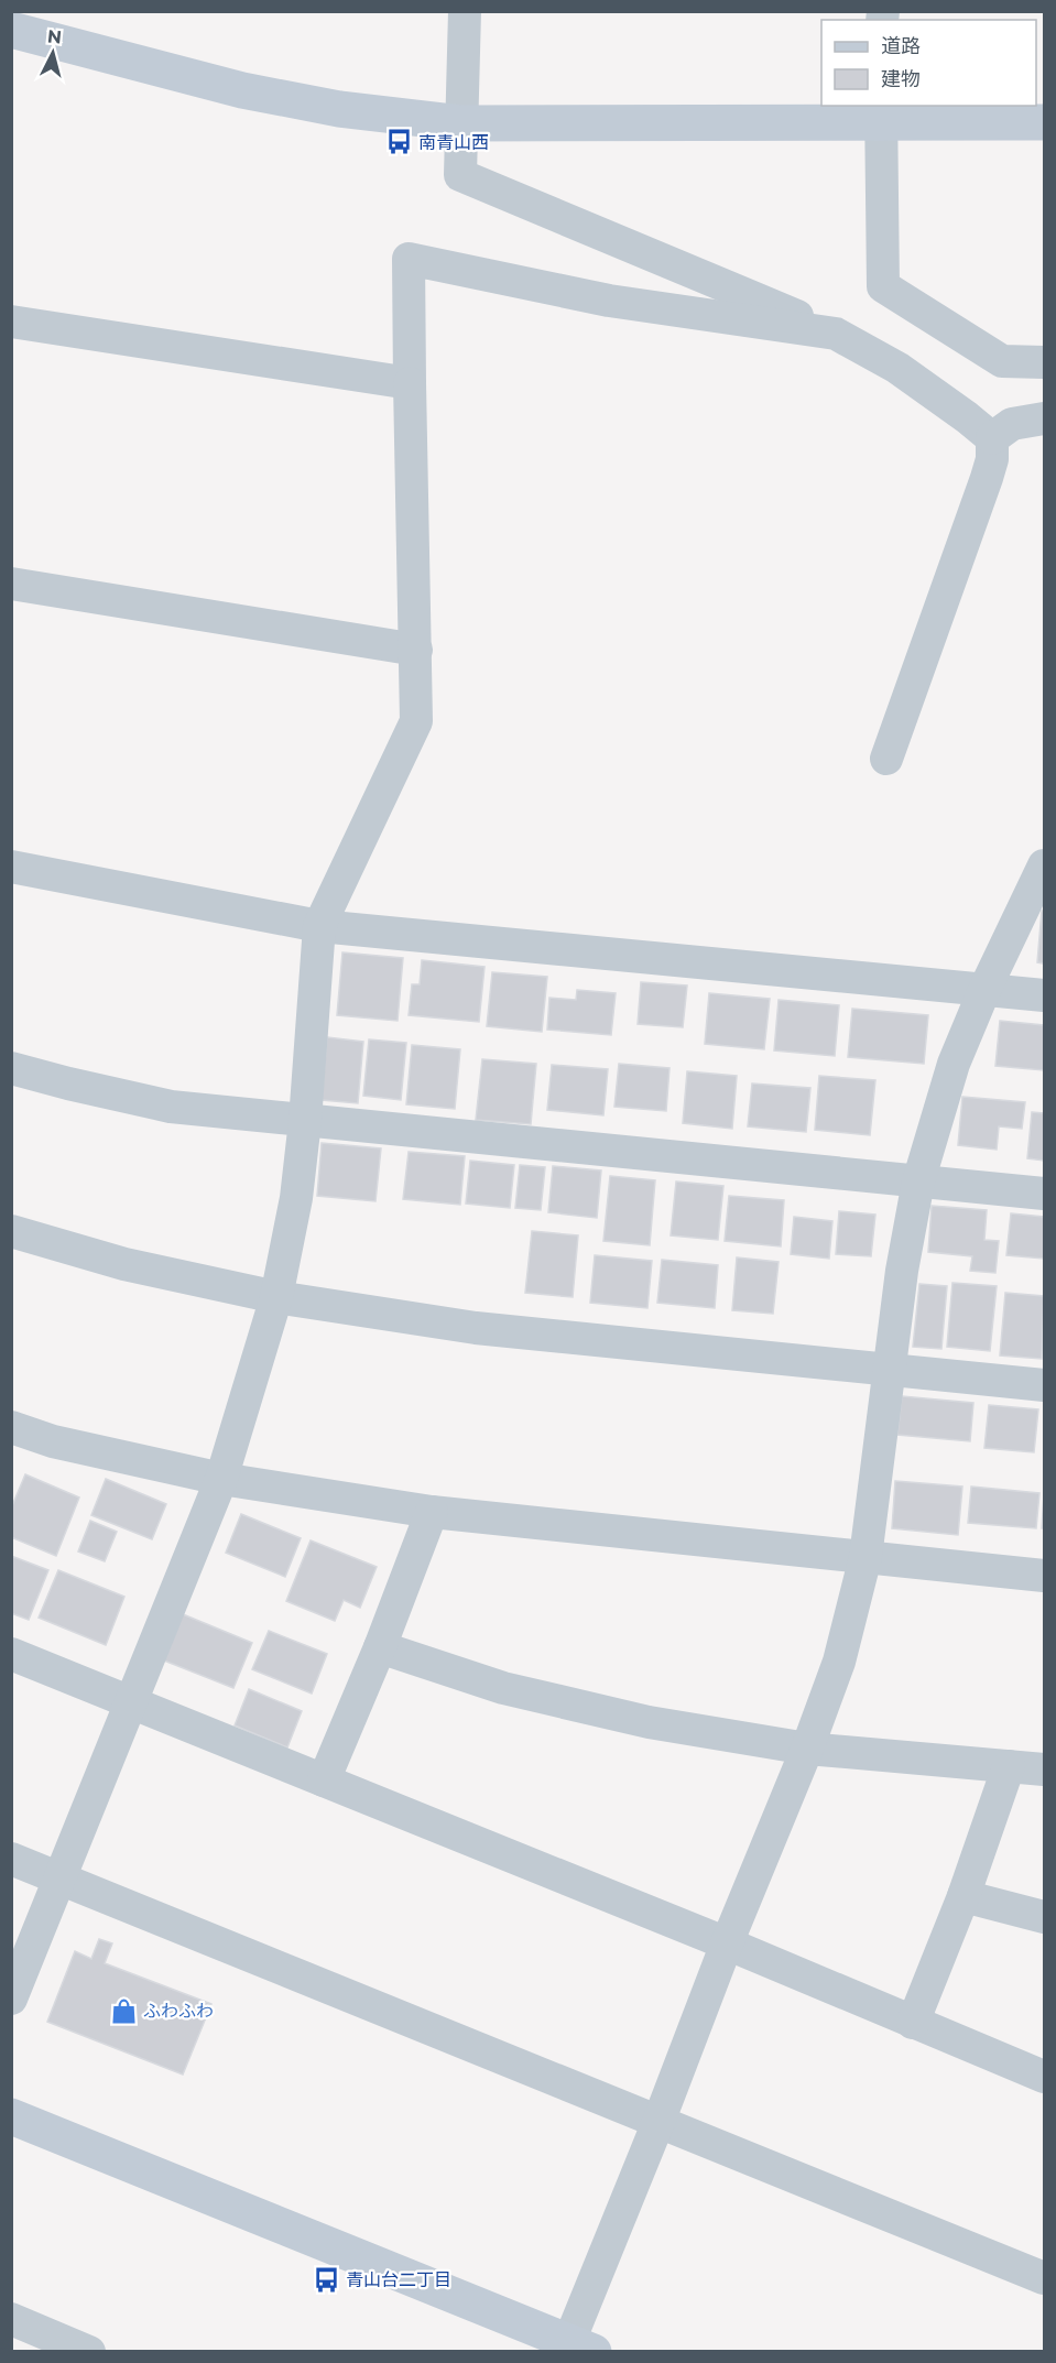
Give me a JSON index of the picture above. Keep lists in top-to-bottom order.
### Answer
{
  "places": {
    "bus stop": ["南青山西", "青山台二丁目"],
    "shop": ["ふわふわ"]
  },
  "legend": ["道路", "建物"],
  "north": "top"
}
